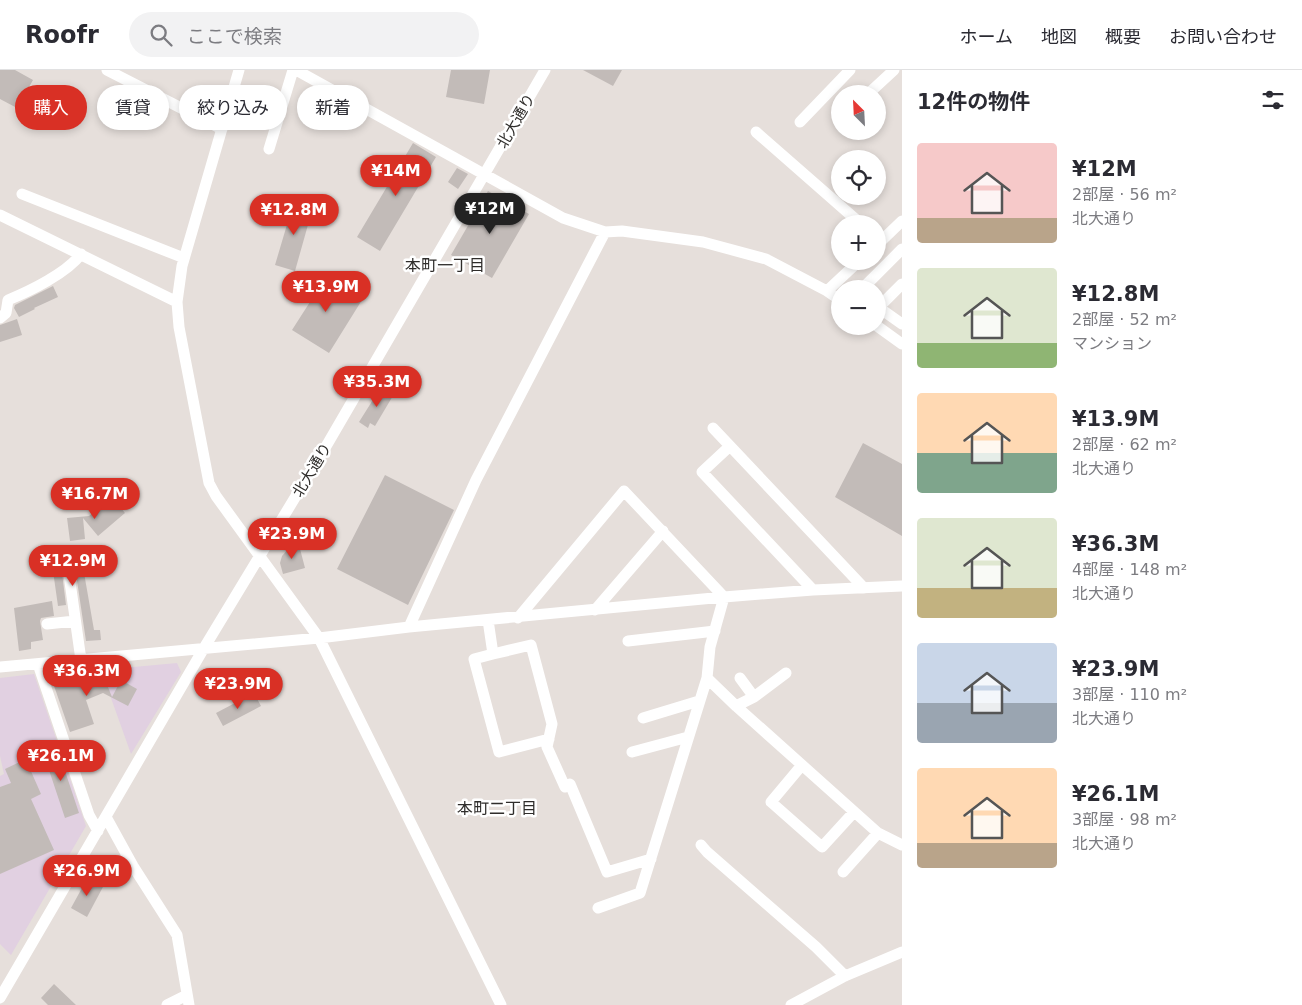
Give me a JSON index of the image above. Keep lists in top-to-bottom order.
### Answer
{
  "streets": {
    "street": ["北大通り"]
  },
  "districts": ["本町一丁目", "本町二丁目"],
  "north": "top left",
  "page": {
    "header": "Roofr",
    "search": "ここで検索",
    "nav": [
      "ホーム",
      "地図",
      "概要",
      "お問い合わせ"
    ],
    "heading": "12件の物件",
    "map_buttons": ["+", "−"],
    "chip": [
      "購入",
      "賃貸",
      "絞り込み",
      "新着"
    ],
    "list": [
      {
        "name": "¥12M",
        "note": "2部屋 · 56 m² · 北大通り"
      },
      {
        "name": "¥12.8M",
        "note": "2部屋 · 52 m² · マンション"
      },
      {
        "name": "¥13.9M",
        "note": "2部屋 · 62 m² · 北大通り"
      },
      {
        "name": "¥36.3M",
        "note": "4部屋 · 148 m² · 北大通り"
      },
      {
        "name": "¥23.9M",
        "note": "3部屋 · 110 m² · 北大通り"
      },
      {
        "name": "¥26.1M",
        "note": "3部屋 · 98 m² · 北大通り"
      }
    ],
    "price": [
      "¥14M",
      "¥12M",
      "¥12.8M",
      "¥13.9M",
      "¥35.3M",
      "¥16.7M",
      "¥23.9M",
      "¥12.9M",
      "¥36.3M",
      "¥23.9M",
      "¥26.1M",
      "¥26.9M"
    ]
  }
}
